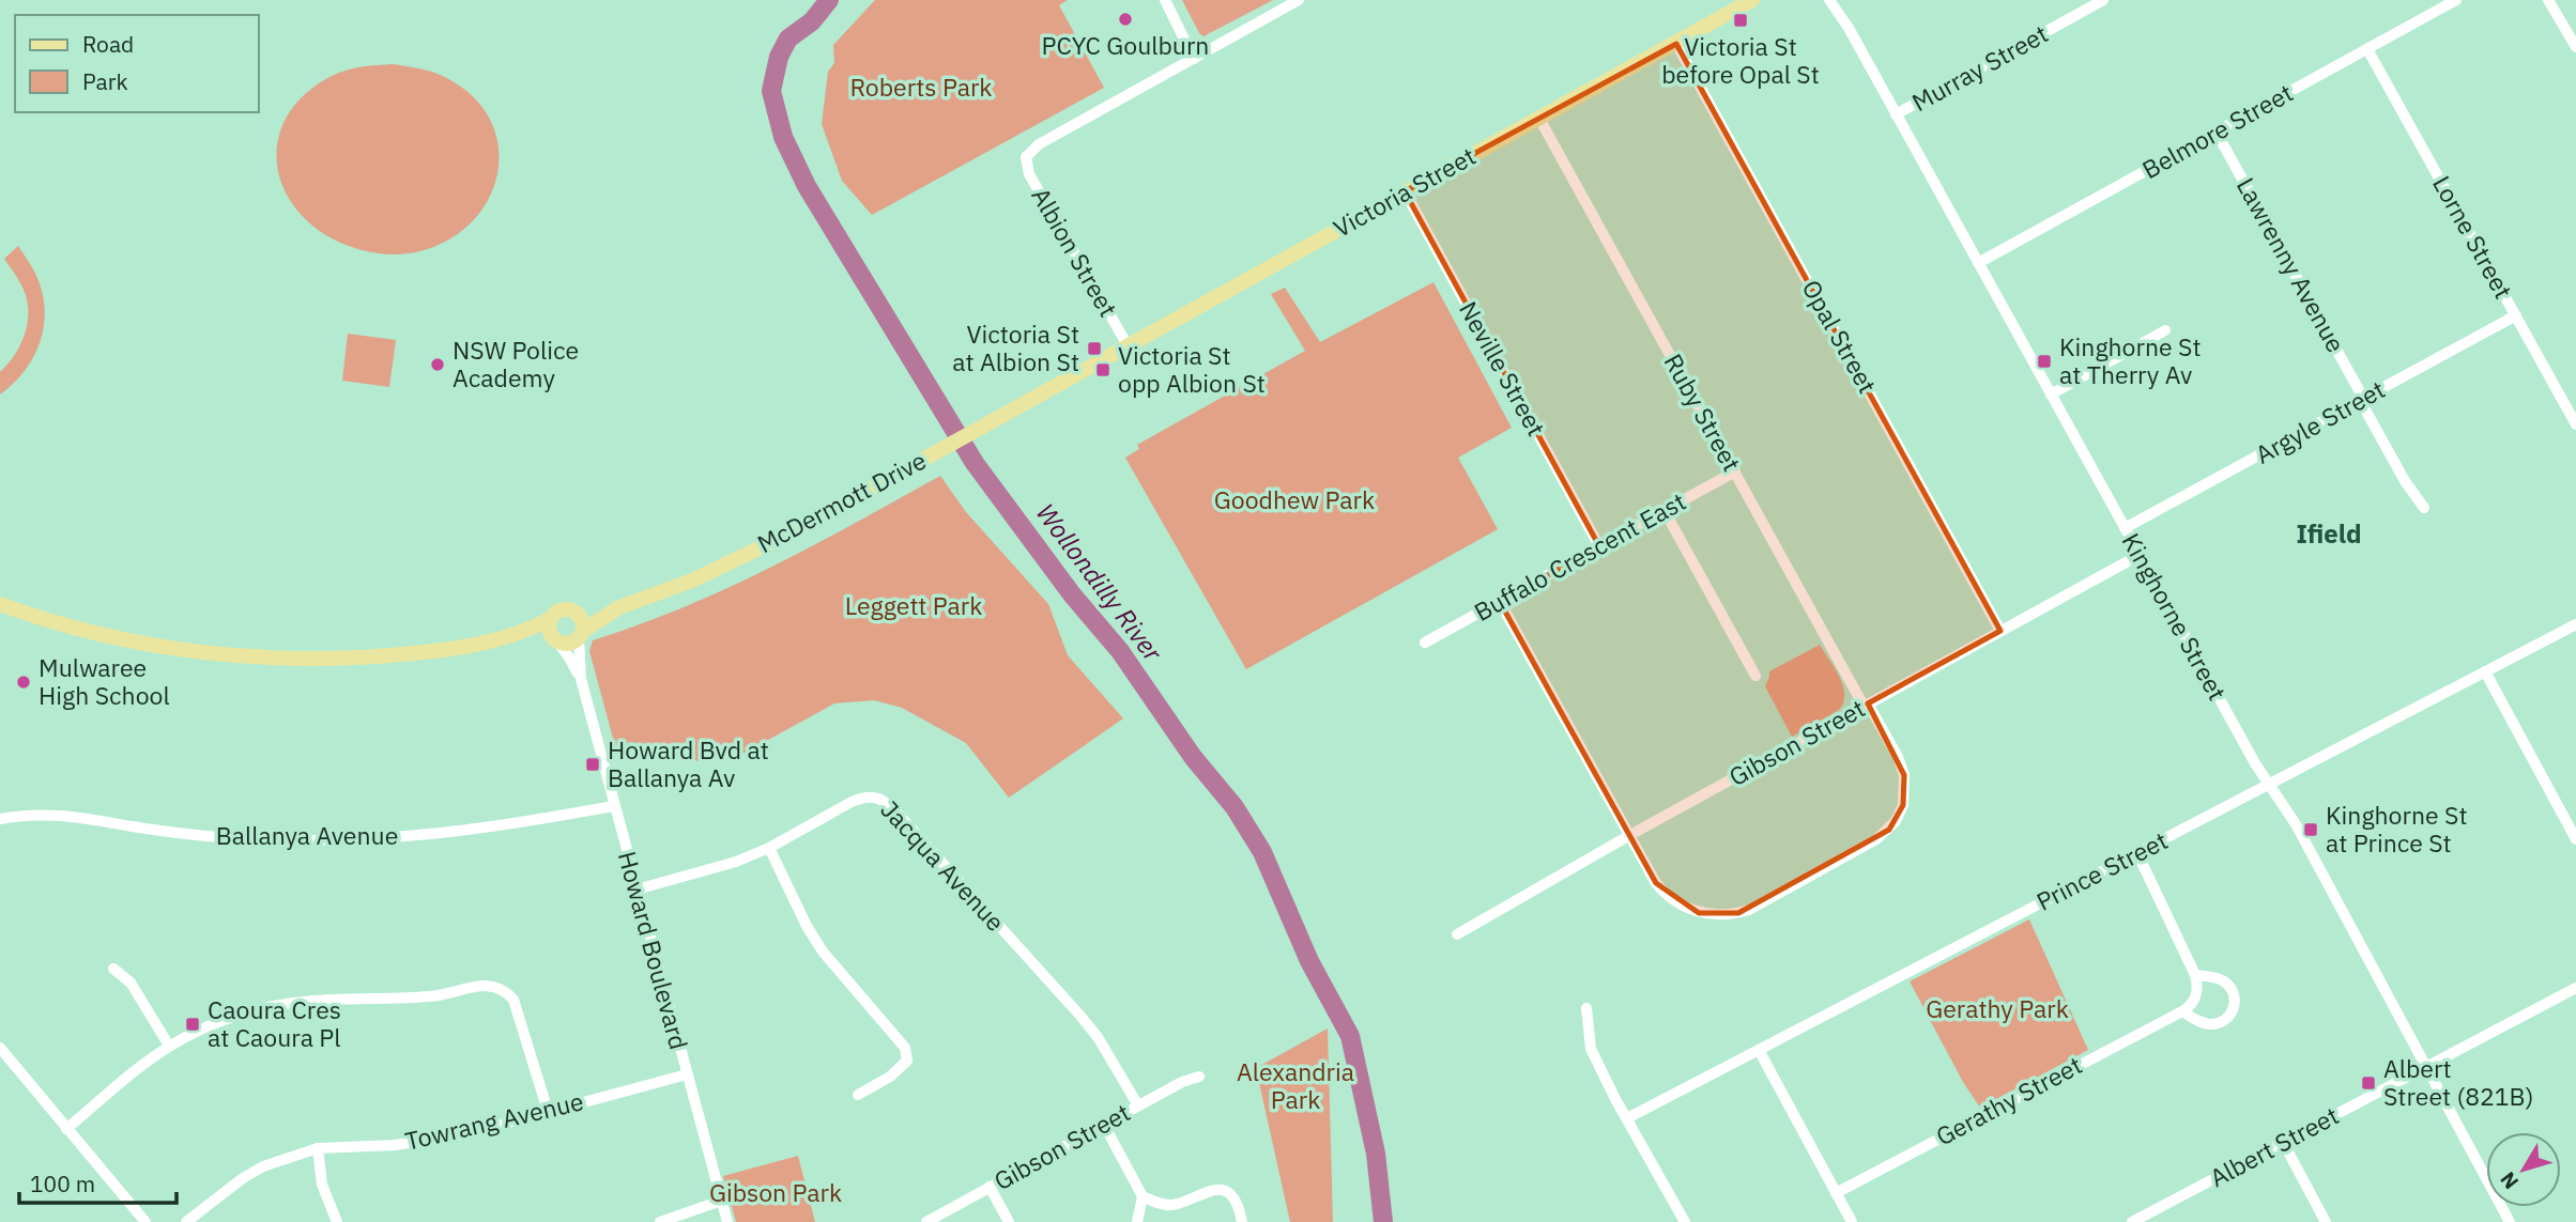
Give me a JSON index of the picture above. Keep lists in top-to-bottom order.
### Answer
{
  "streets": {
    "main road": ["Victoria Street", "McDermott Drive"],
    "street": [
      "Murray Street",
      "Belmore Street",
      "Lorne Street",
      "Albion Street",
      "Lawrenny Avenue",
      "Opal Street",
      "Neville Street",
      "Ruby Street",
      "Argyle Street",
      "Buffalo Crescent East",
      "Kinghorne Street",
      "Gibson Street",
      "Ballanya Avenue",
      "Jacqua Avenue",
      "Prince Street",
      "Howard Boulevard",
      "Gerathy Street",
      "Towrang Avenue",
      "Albert Street"
    ]
  },
  "crossings": [
    ["Murray Street", "Kinghorne Street"],
    ["Belmore Street", "Lorne Street"],
    ["Belmore Street", "Lawrenny Avenue"],
    ["Belmore Street", "Kinghorne Street"],
    ["Victoria Street", "Albion Street"],
    ["Victoria Street", "Opal Street"],
    ["Victoria Street", "Neville Street"],
    ["Victoria Street", "Ruby Street"],
    ["Victoria Street", "McDermott Drive"],
    ["Lorne Street", "Argyle Street"],
    ["Lawrenny Avenue", "Argyle Street"],
    ["Opal Street", "Gibson Street"],
    ["Neville Street", "Buffalo Crescent East"],
    ["Ruby Street", "Buffalo Crescent East"],
    ["Ruby Street", "Gibson Street"],
    ["Argyle Street", "Kinghorne Street"],
    ["McDermott Drive", "Howard Boulevard"],
    ["Kinghorne Street", "Gibson Street"],
    ["Kinghorne Street", "Prince Street"],
    ["Kinghorne Street", "Albert Street"],
    ["Gibson Street", "Jacqua Avenue"],
    ["Ballanya Avenue", "Howard Boulevard"],
    ["Jacqua Avenue", "Howard Boulevard"],
    ["Howard Boulevard", "Towrang Avenue"]
  ],
  "districts": ["Ifield"],
  "water": ["Wollondilly River"],
  "parks": [
    "Roberts Park",
    "Goodhew Park",
    "Leggett Park",
    "Gerathy Park",
    "Alexandria Park",
    "Gibson Park"
  ],
  "places": {
    "other": ["PCYC Goulburn", "NSW Police Academy", "Mulwaree High School"],
    "transit": [
      "Victoria St before Opal St",
      "Victoria St at Albion St",
      "Kinghorne St at Therry Av",
      "Victoria St opp Albion St",
      "Howard Bvd at Ballanya Av",
      "Kinghorne St at Prince St",
      "Caoura Cres at Caoura Pl",
      "Albert Street (821B)"
    ]
  },
  "legend": ["Road", "Park"],
  "scale_bar": "100 m",
  "north": "bottom left"
}
